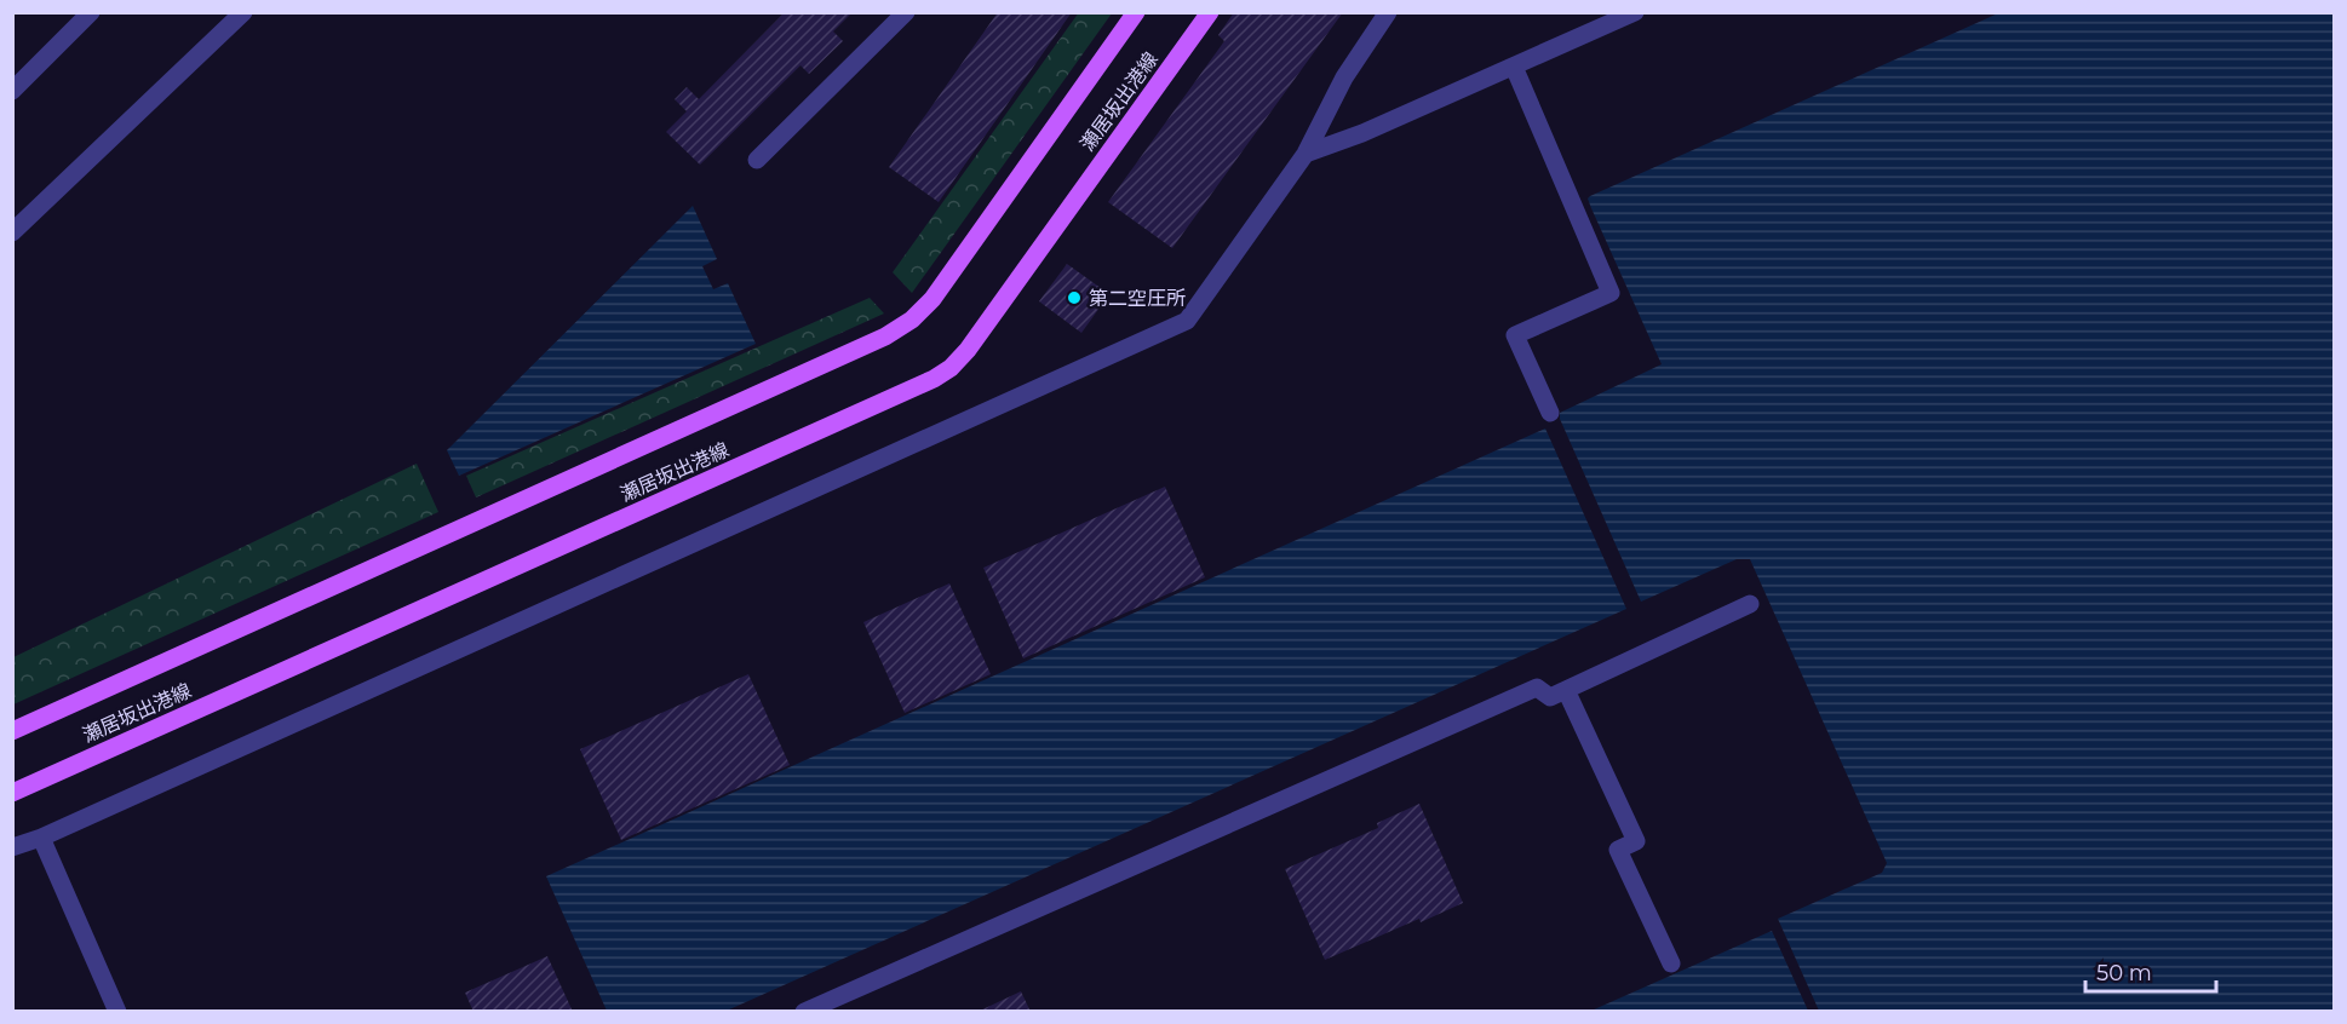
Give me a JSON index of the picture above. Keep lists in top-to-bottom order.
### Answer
{
  "streets": {
    "main road": ["瀬居坂出港線"]
  },
  "places": ["第二空圧所"],
  "scale_bar": "50 m"
}
